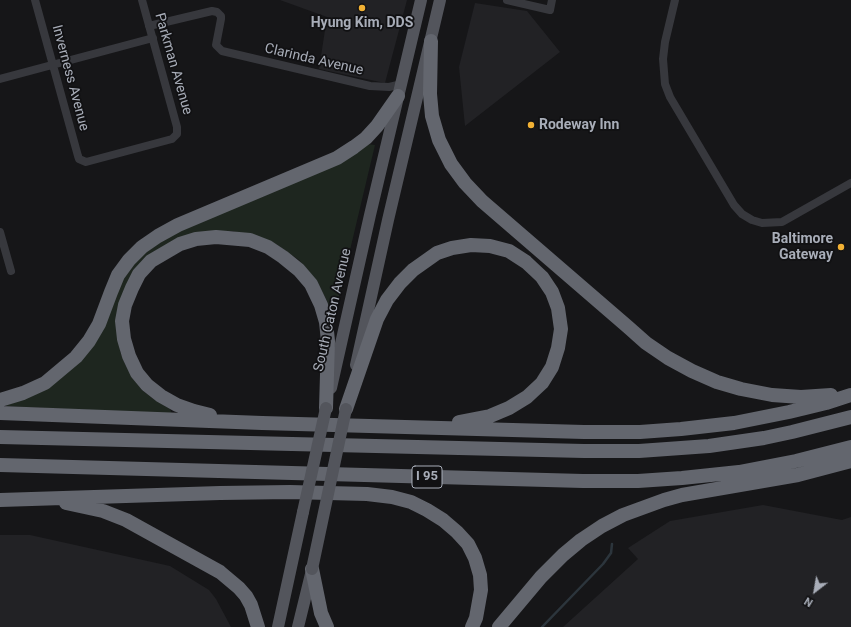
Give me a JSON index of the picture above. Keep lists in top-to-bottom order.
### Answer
{
  "streets": {
    "highway": ["I 95"],
    "main road": ["South Caton Avenue"],
    "street": ["Clarinda Avenue", "Parkman Avenue", "Inverness Avenue"]
  },
  "crossings": [
    ["Clarinda Avenue", "Parkman Avenue"],
    ["Clarinda Avenue", "South Caton Avenue"],
    ["Parkman Avenue", "Inverness Avenue"]
  ],
  "places": ["Hyung Kim, DDS", "Rodeway Inn", "Baltimore Gateway"],
  "north": "bottom left"
}
